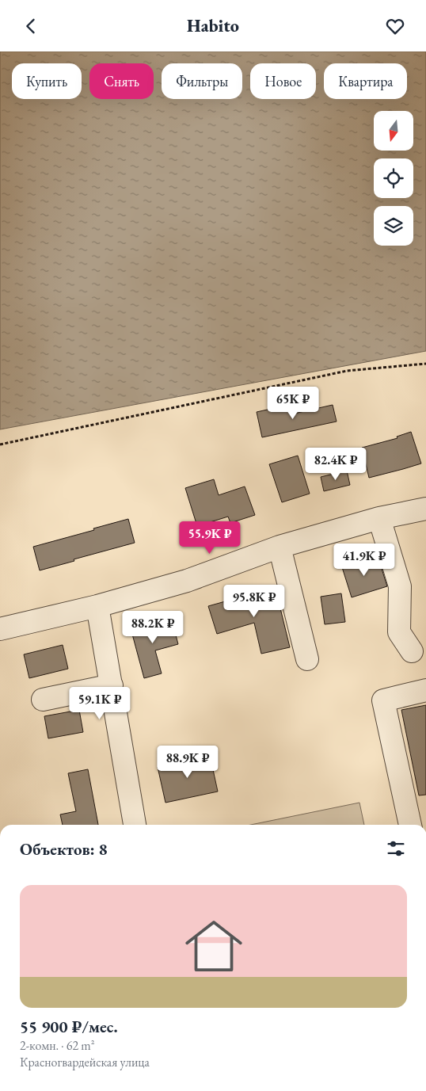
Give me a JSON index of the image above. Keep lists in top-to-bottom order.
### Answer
{
  "north": "bottom",
  "page": {
    "header": "Habito",
    "chip": [
      "Купить",
      "Снять",
      "Фильтры",
      "Новое",
      "Квартира"
    ],
    "price": [
      "65K ₽",
      "82.4K ₽",
      "55.9K ₽",
      "41.9K ₽",
      "95.8K ₽",
      "88.2K ₽",
      "59.1K ₽",
      "88.9K ₽"
    ],
    "heading": "Объектов: 8",
    "list": [
      {
        "name": "55 900 ₽/мес.",
        "note": "2-комн. · 62 m² · Красногвардейская улица"
      }
    ]
  }
}
